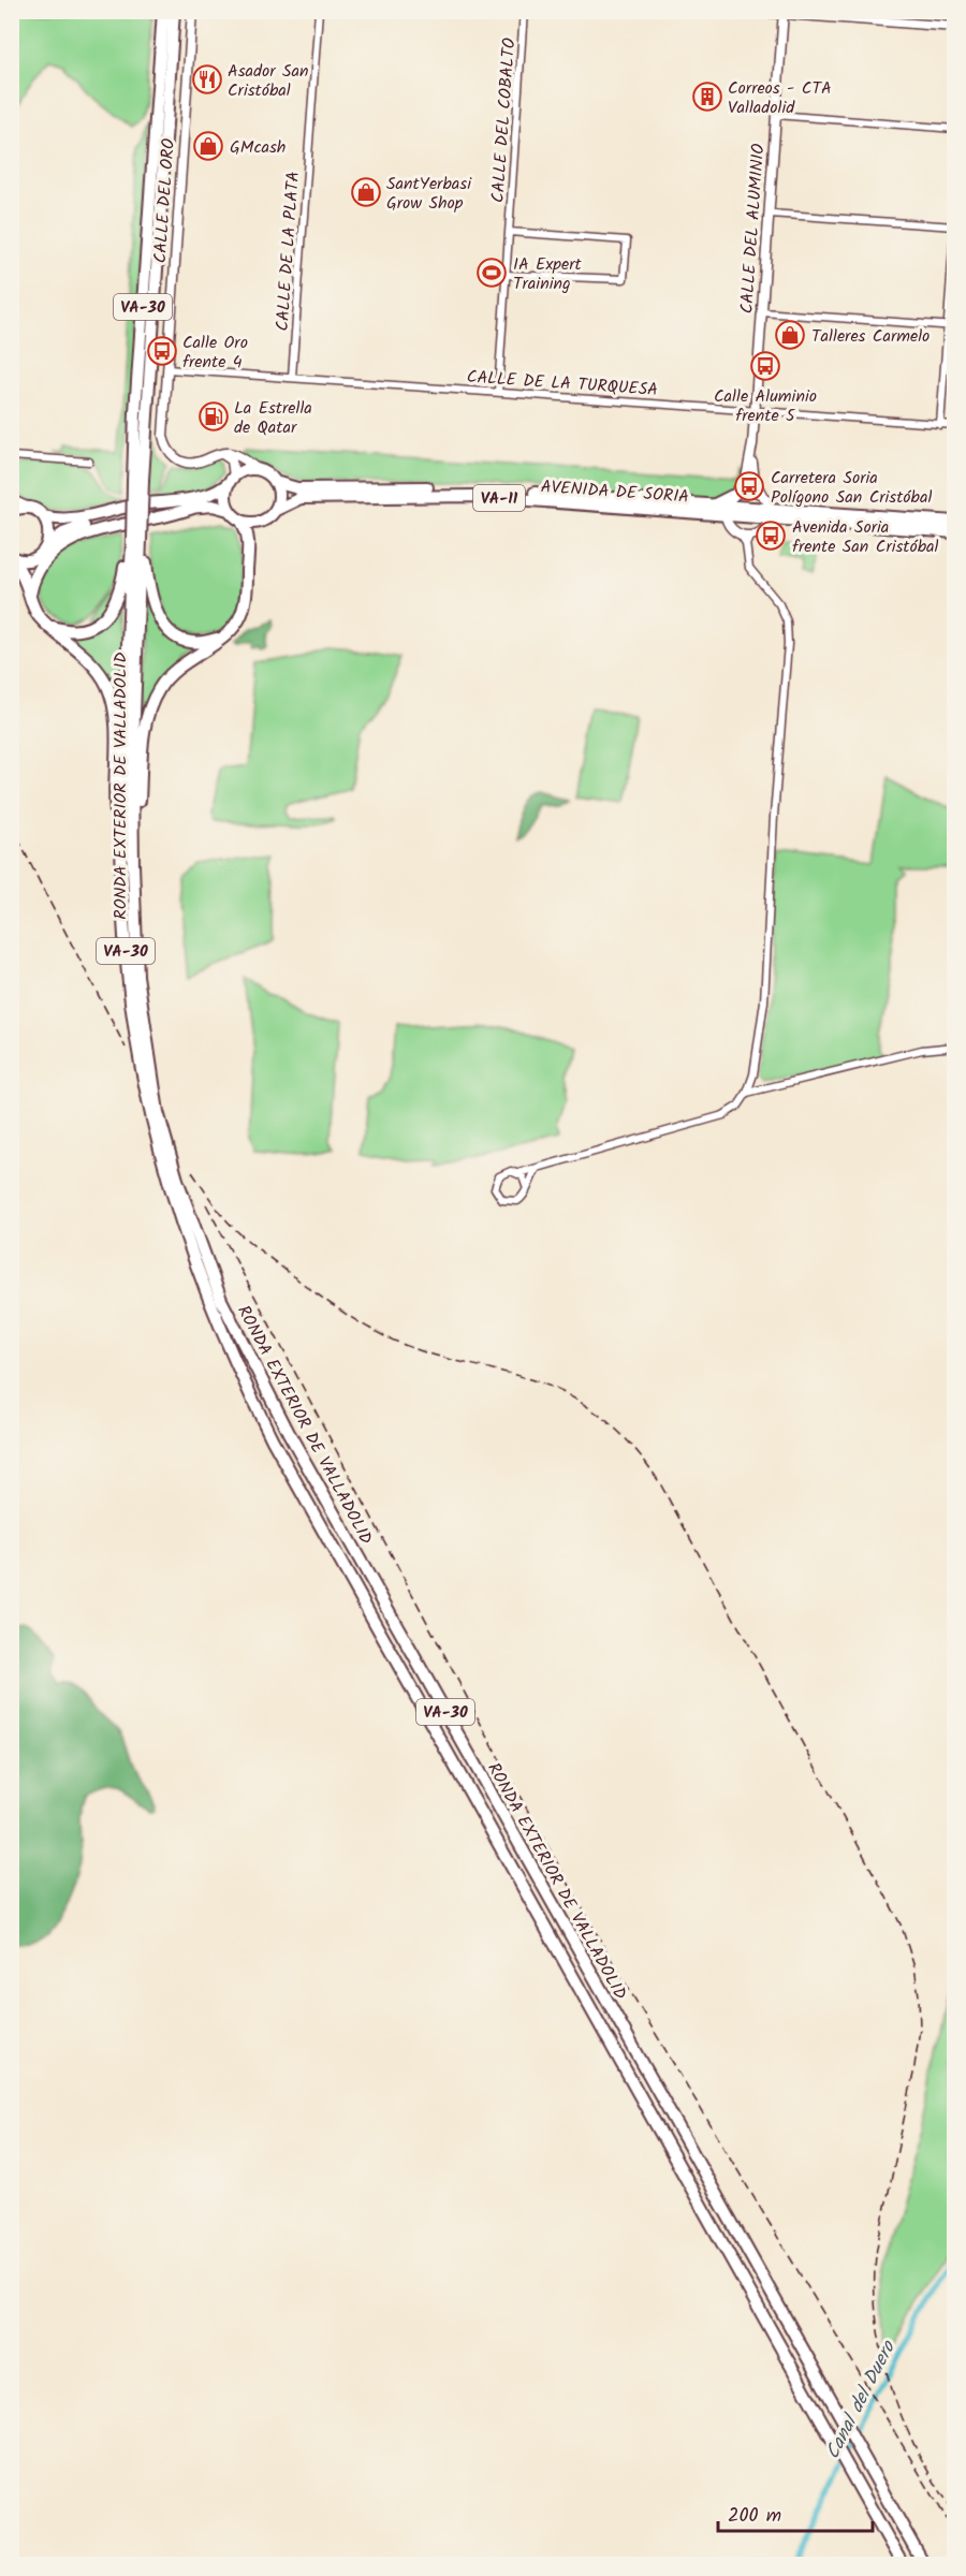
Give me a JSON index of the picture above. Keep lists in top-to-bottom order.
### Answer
{
  "streets": {
    "highway": [
      "VA-30",
      "AVENIDA DE SORIA",
      "VA-11",
      "RONDA EXTERIOR DE VALLADOLID"
    ],
    "street": [
      "CALLE DEL COBALTO",
      "CALLE DEL ORO",
      "CALLE DEL ALUMINIO",
      "CALLE DE LA PLATA",
      "CALLE DE LA TURQUESA"
    ]
  },
  "crossings": [
    ["CALLE DEL COBALTO", "CALLE DE LA TURQUESA"],
    ["CALLE DEL ORO", "CALLE DE LA TURQUESA"],
    ["CALLE DEL ALUMINIO", "CALLE DE LA TURQUESA"],
    ["CALLE DEL ALUMINIO", "AVENIDA DE SORIA"],
    ["CALLE DE LA PLATA", "CALLE DE LA TURQUESA"],
    ["AVENIDA DE SORIA", "VA-11"]
  ],
  "water": ["Canal del Duero"],
  "places": {
    "restaurant": ["Asador San Cristóbal"],
    "building": ["Correos - CTA Valladolid"],
    "shop": ["GMcash", "SantYerbasi Grow Shop", "Talleres Carmelo"],
    "sports": ["IA Expert Training"],
    "bus stop": [
      "Calle Oro frente 4",
      "Calle Aluminio frente 5",
      "Carretera Soria Polígono San Cristóbal",
      "Avenida Soria frente San Cristóbal"
    ],
    "fuel station": ["La Estrella de Qatar"]
  },
  "scale_bar": "200 m"
}
